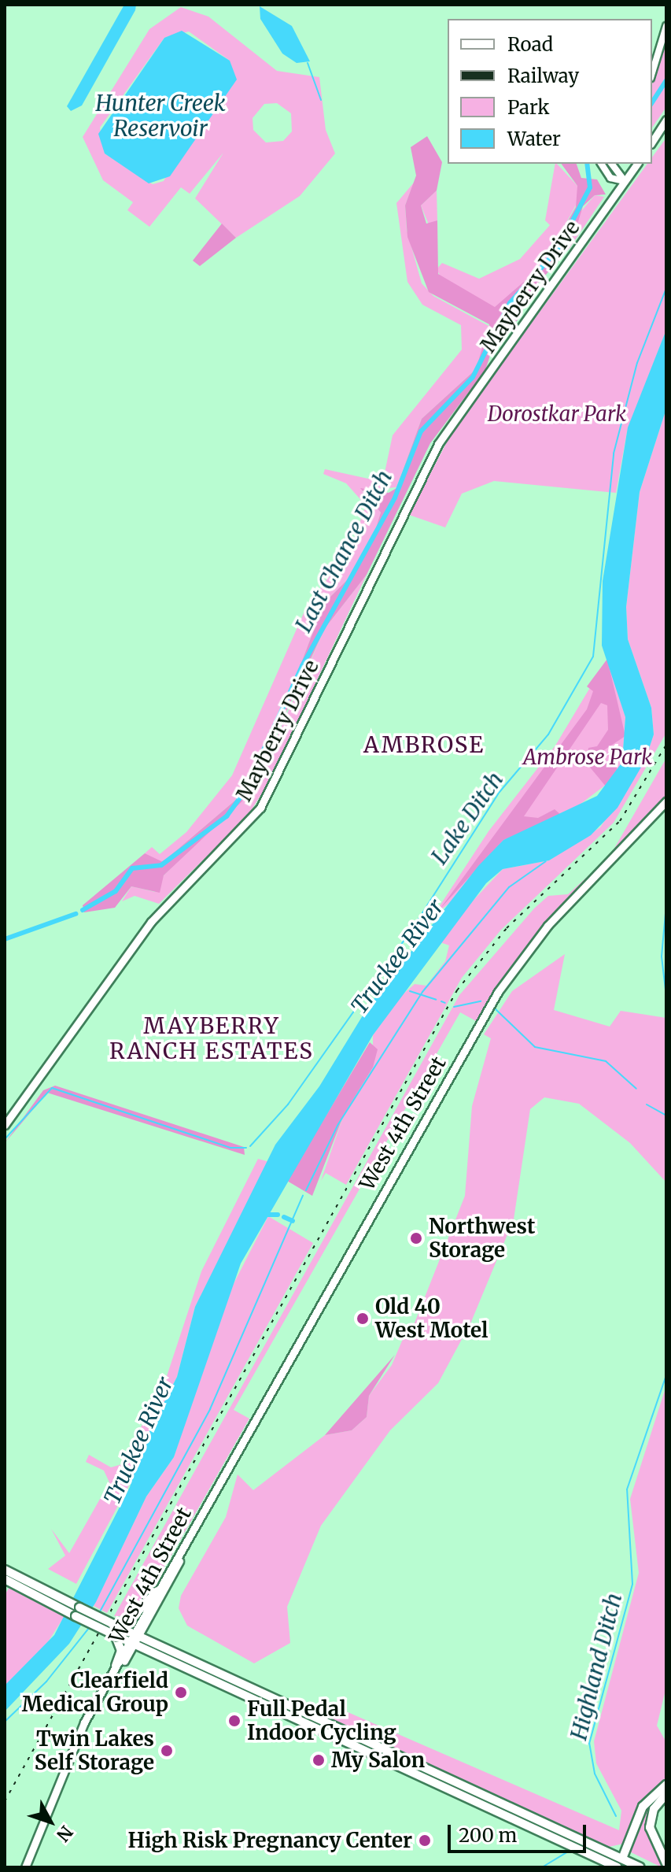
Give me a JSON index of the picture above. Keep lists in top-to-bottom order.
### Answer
{
  "streets": {
    "main road": ["Mayberry Drive", "West 4th Street"]
  },
  "districts": ["AMBROSE", "MAYBERRY RANCH ESTATES"],
  "water": [
    "Hunter Creek Reservoir",
    "Last Chance Ditch",
    "Lake Ditch",
    "Truckee River",
    "Highland Ditch"
  ],
  "parks": ["Dorostkar Park", "Ambrose Park"],
  "places": [
    "Northwest Storage",
    "Old 40 West Motel",
    "Clearfield Medical Group",
    "Full Pedal Indoor Cycling",
    "Twin Lakes Self Storage",
    "My Salon",
    "High Risk Pregnancy Center"
  ],
  "legend": [
    "Road",
    "Railway",
    "Park",
    "Water"
  ],
  "scale_bar": "200 m",
  "north": "bottom right"
}
